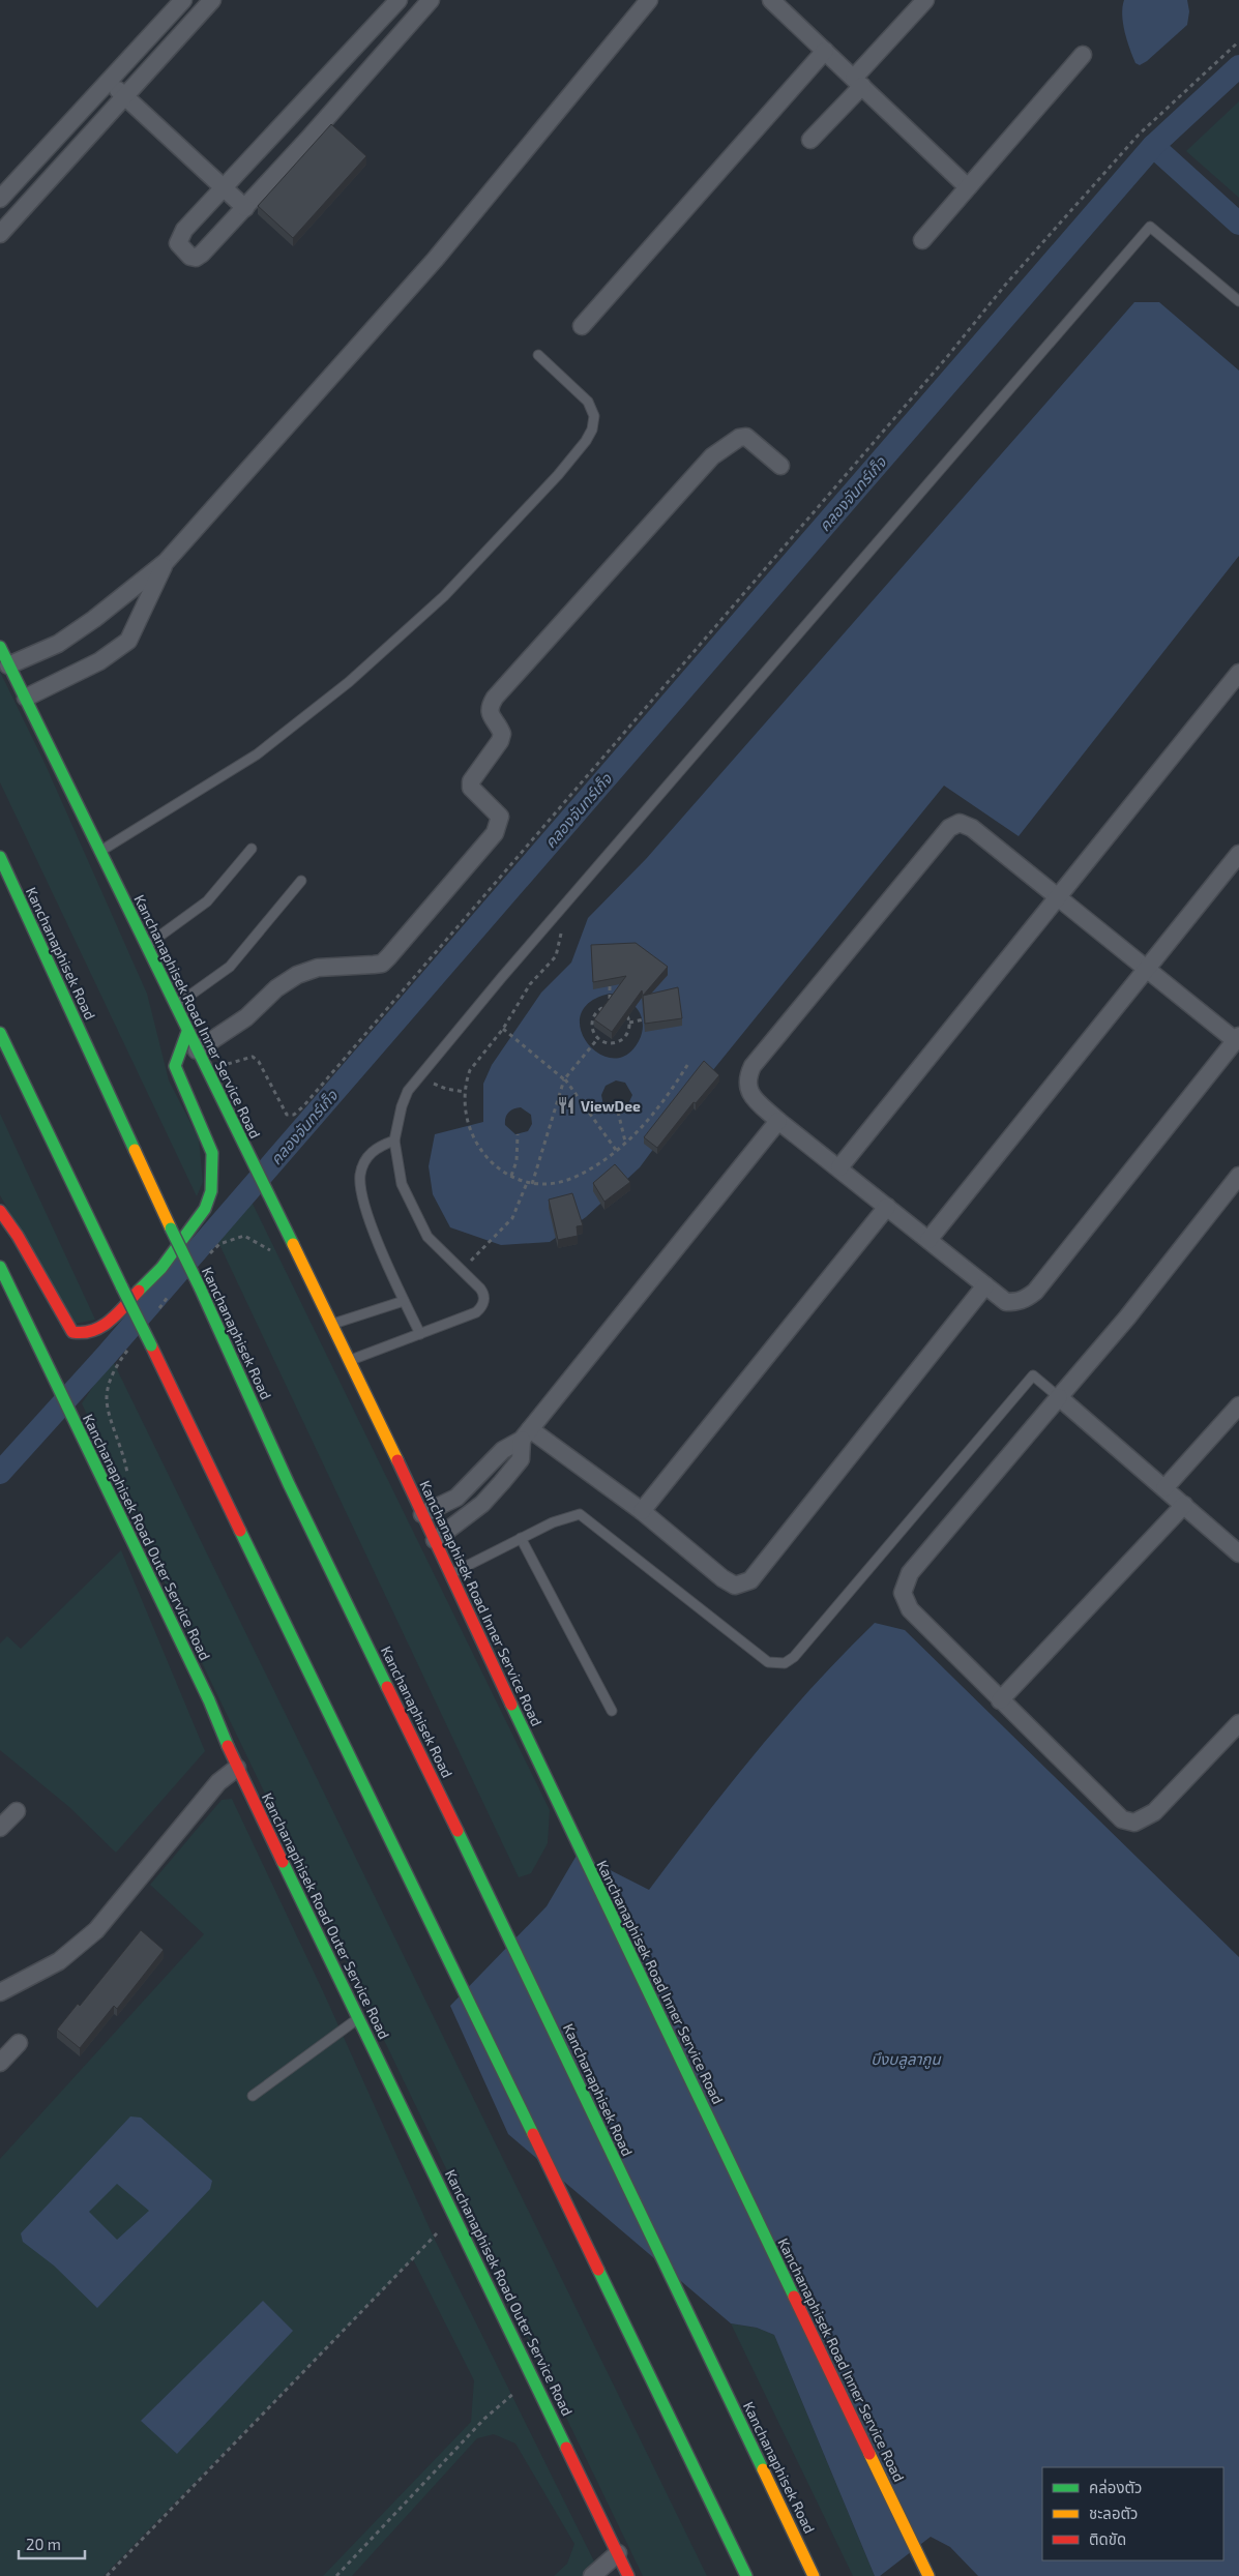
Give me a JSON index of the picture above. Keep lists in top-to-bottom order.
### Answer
{
  "streets": {
    "main road": ["Kanchanaphisek Road", "Kanchanaphisek Road Inner Service Road", "Kanchanaphisek Road Outer Service Road"]
  },
  "water": ["คลองจันทร์เก็จ", "บึงบลูลากูน"],
  "places": {
    "restaurant": ["ViewDee"]
  },
  "legend": ["คล่องตัว", "ชะลอตัว", "ติดขัด"],
  "scale_bar": "20 m"
}
